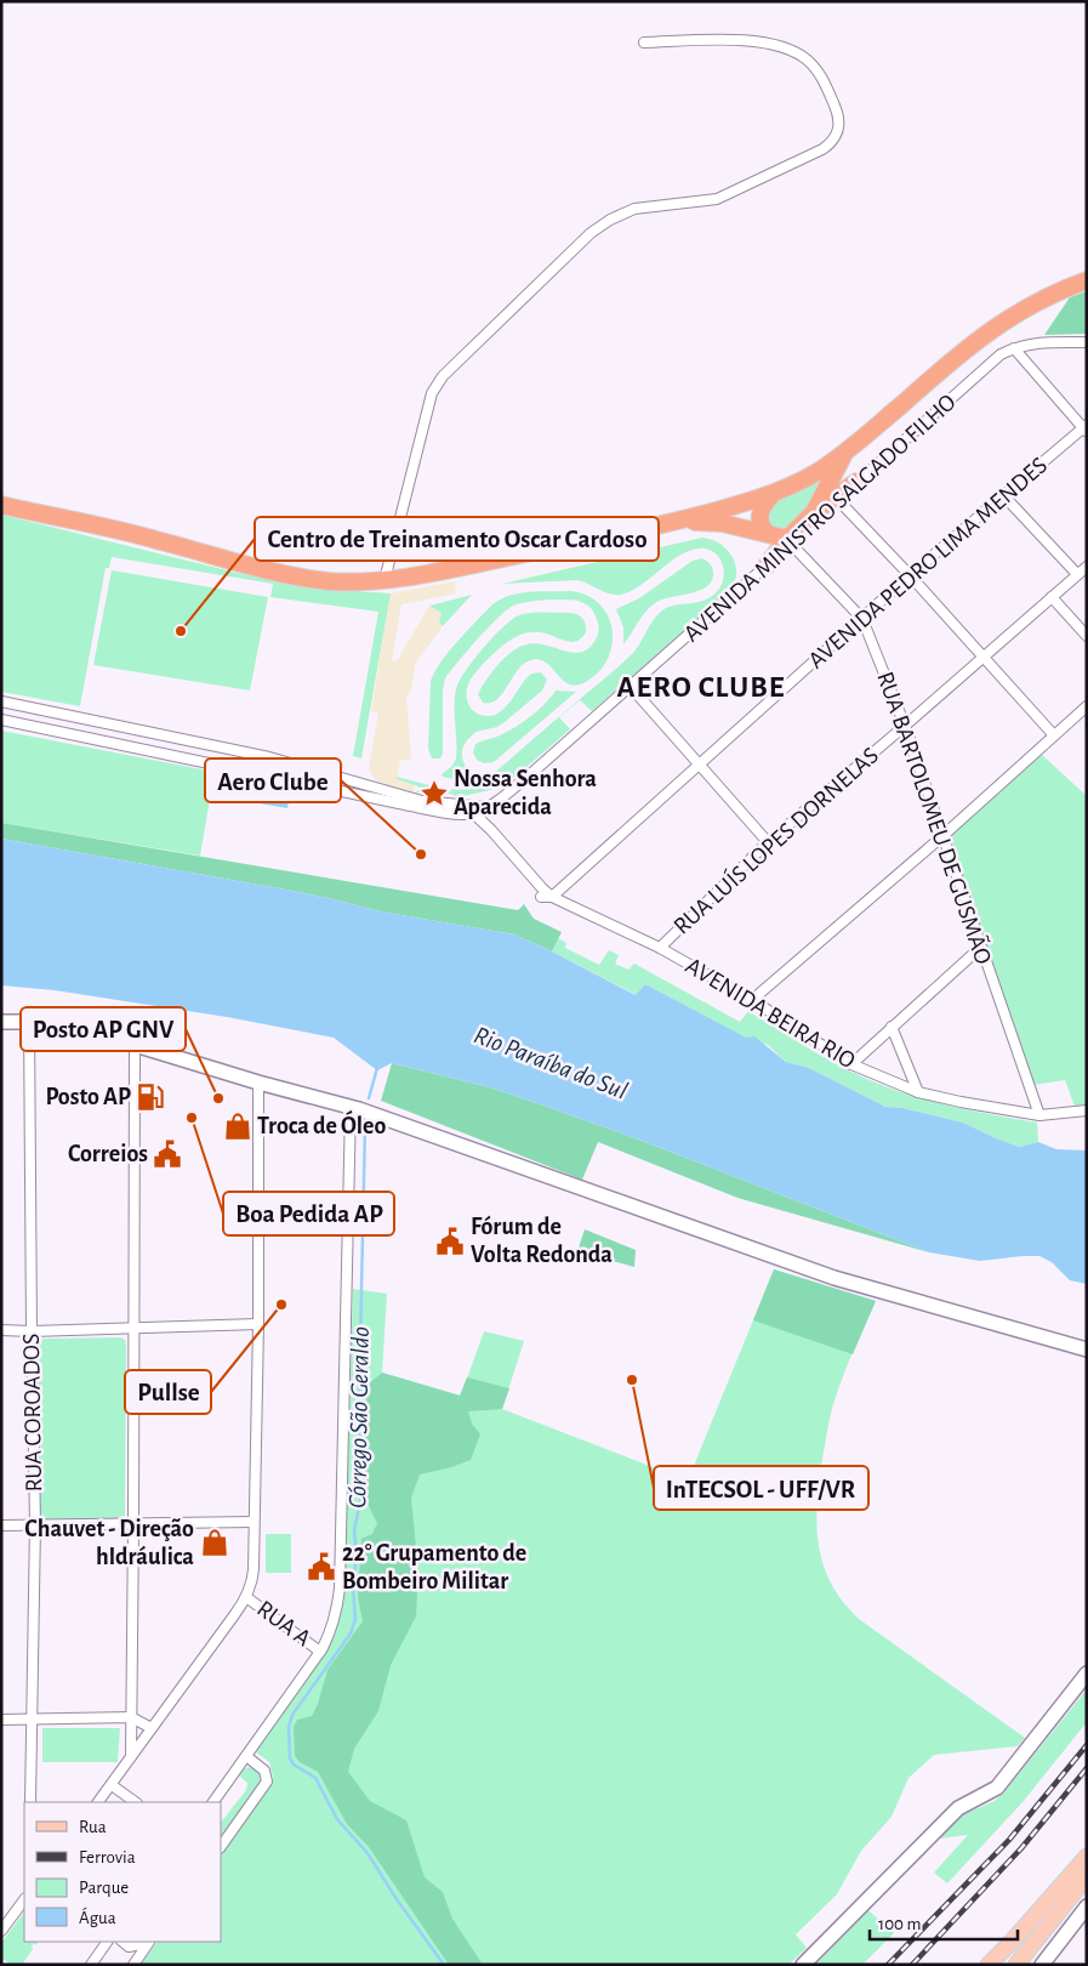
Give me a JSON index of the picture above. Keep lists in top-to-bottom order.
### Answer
{
  "streets": {
    "street": [
      "AVENIDA MINISTRO SALGADO FILHO",
      "AVENIDA PEDRO LIMA MENDES",
      "RUA BARTOLOMEU DE GUSMÃO",
      "RUA LUÍS LOPES DORNELAS",
      "AVENIDA BEIRA RIO",
      "RUA COROADOS",
      "RUA A"
    ]
  },
  "crossings": [
    ["AVENIDA MINISTRO SALGADO FILHO", "RUA BARTOLOMEU DE GUSMÃO"],
    ["AVENIDA MINISTRO SALGADO FILHO", "AVENIDA BEIRA RIO"],
    ["AVENIDA PEDRO LIMA MENDES", "RUA BARTOLOMEU DE GUSMÃO"],
    ["AVENIDA PEDRO LIMA MENDES", "AVENIDA BEIRA RIO"],
    ["RUA BARTOLOMEU DE GUSMÃO", "RUA LUÍS LOPES DORNELAS"],
    ["RUA BARTOLOMEU DE GUSMÃO", "AVENIDA BEIRA RIO"],
    ["RUA LUÍS LOPES DORNELAS", "AVENIDA BEIRA RIO"]
  ],
  "districts": ["AERO CLUBE"],
  "water": ["Rio Paraíba do Sul", "Córrego São Geraldo"],
  "places": {
    "other": [
      "Centro de Treinamento Oscar Cardoso",
      "Aero Clube",
      "Posto AP GNV",
      "Boa Pedida AP",
      "Pullse",
      "InTECSOL - UFF/VR"
    ],
    "place": ["Nossa Senhora Aparecida"],
    "fuel station": ["Posto AP"],
    "shop": ["Troca de Óleo", "Chauvet - Direção hIdráulica"],
    "public building": ["Correios", "Fórum de Volta Redonda", "22° Grupamento de Bombeiro Militar"]
  },
  "legend": [
    "Rua",
    "Ferrovia",
    "Parque",
    "Água"
  ],
  "scale_bar": "100 m"
}
